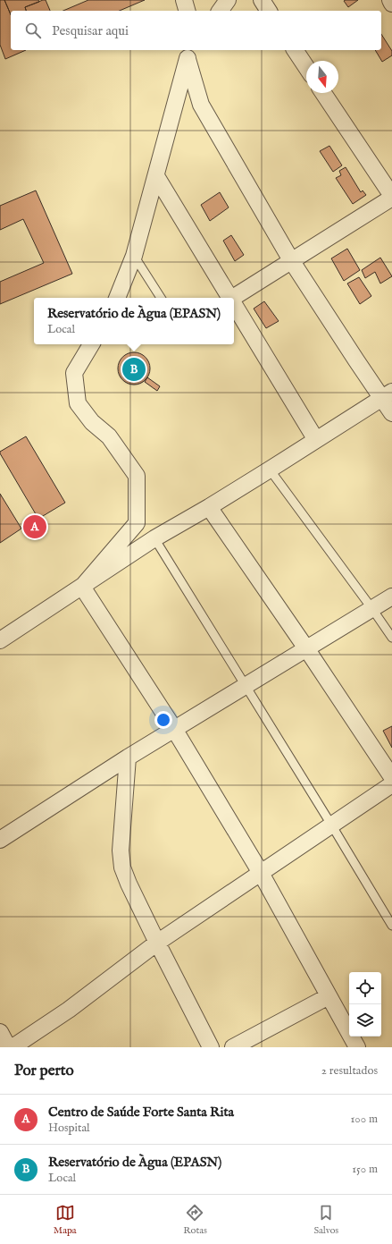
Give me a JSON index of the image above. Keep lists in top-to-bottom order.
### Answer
{
  "north": "bottom",
  "page": {
    "search": "Pesquisar aqui",
    "popup": ["Reservatório de Àgua (EPASN)", "Local"],
    "pins": ["B", "A"],
    "heading": ["Por perto", "2 resultados"],
    "list": [
      {
        "mark": "A",
        "name": "Centro de Saúde Forte Santa Rita",
        "note": "Hospital",
        "value": "100 m"
      },
      {
        "mark": "B",
        "name": "Reservatório de Àgua (EPASN)",
        "note": "Local",
        "value": "150 m"
      }
    ],
    "nav": ["Mapa", "Rotas", "Salvos"]
  }
}
